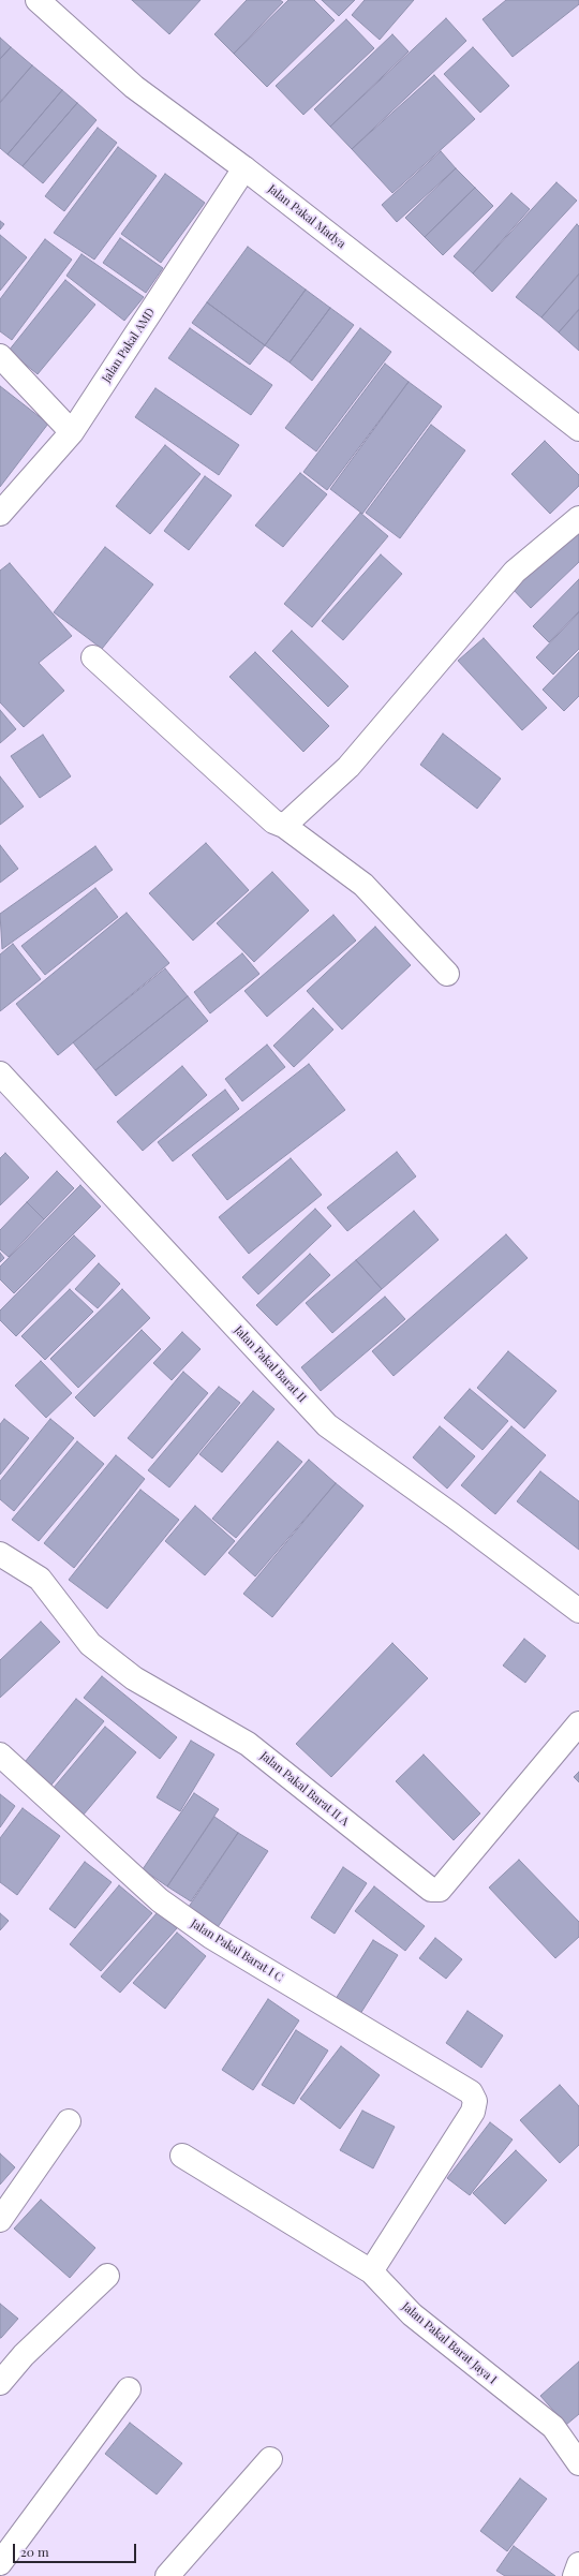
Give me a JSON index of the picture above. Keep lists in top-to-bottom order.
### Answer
{
  "streets": {
    "street": [
      "Jalan Pakal Madya",
      "Jalan Pakal AMD",
      "Jalan Pakal Barat II",
      "Jalan Pakal Barat II A",
      "Jalan Pakal Barat I C",
      "Jalan Pakal Barat Jaya I"
    ]
  },
  "crossings": [
    ["Jalan Pakal Madya", "Jalan Pakal AMD"],
    ["Jalan Pakal Barat I C", "Jalan Pakal Barat Jaya I"]
  ],
  "scale_bar": "20 m"
}
